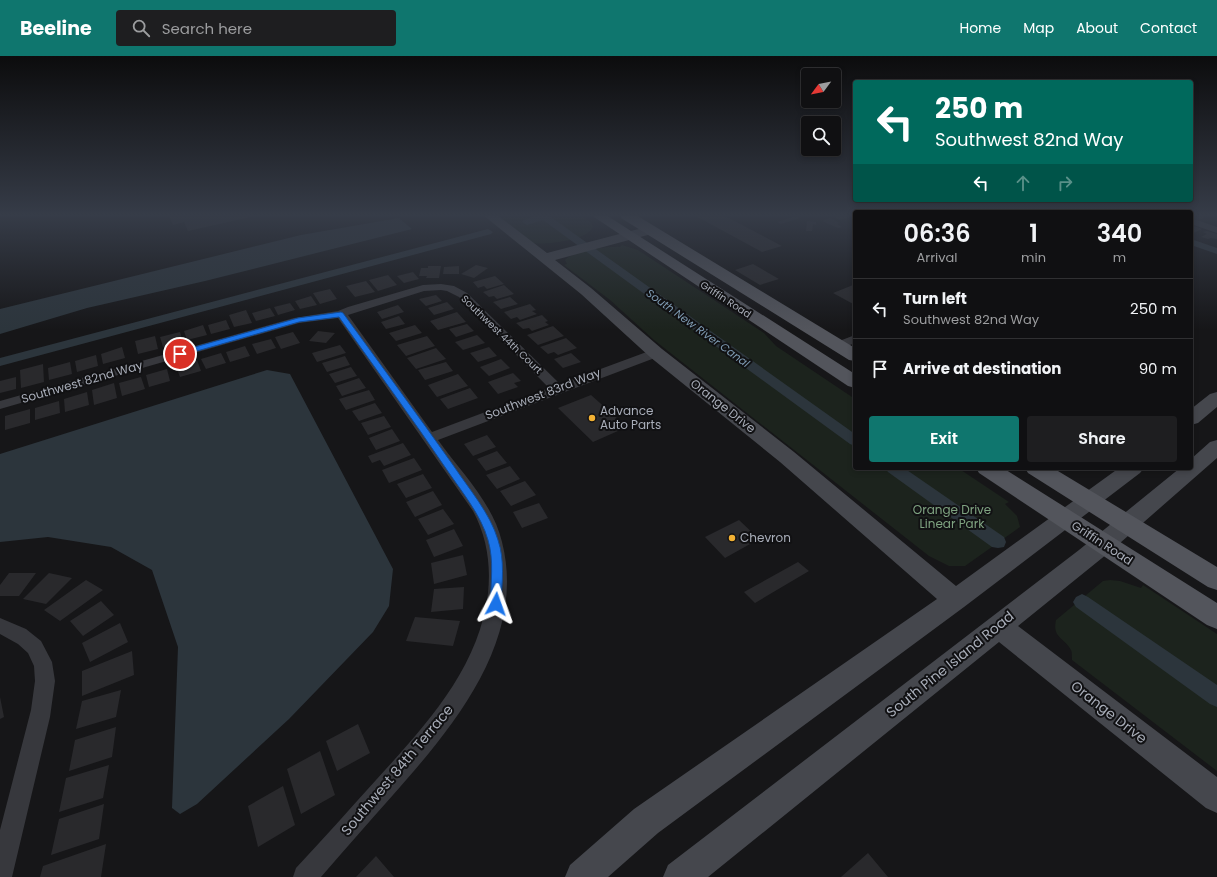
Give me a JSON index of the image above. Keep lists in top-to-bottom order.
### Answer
{
  "streets": {
    "main road": ["Griffin Road", "Orange Drive", "South Pine Island Road"],
    "street": [
      "Southwest 44th Court",
      "Southwest 82nd Way",
      "Southwest 83rd Way",
      "Southwest 84th Terrace"
    ]
  },
  "crossings": [
    ["Griffin Road", "South Pine Island Road"],
    ["Southwest 44th Court", "Southwest 82nd Way"],
    ["Southwest 44th Court", "Southwest 83rd Way"],
    ["Southwest 82nd Way", "Southwest 84th Terrace"],
    ["Southwest 83rd Way", "Orange Drive"],
    ["Southwest 83rd Way", "Southwest 84th Terrace"],
    ["Orange Drive", "South Pine Island Road"]
  ],
  "water": ["South New River Canal"],
  "parks": ["Orange Drive Linear Park"],
  "places": ["Advance Auto Parts", "Chevron"],
  "north": "bottom left",
  "page": {
    "header": "Beeline",
    "search": "Search here",
    "nav": [
      "Home",
      "Map",
      "About",
      "Contact"
    ],
    "turn": ["250 m", "Southwest 82nd Way"],
    "eta": [
      "06:36",
      "Arrival",
      "1",
      "min",
      "340",
      "m"
    ],
    "list": [
      {
        "name": "Turn left",
        "note": "Southwest 82nd Way",
        "value": "250 m"
      },
      {
        "name": "Arrive at destination",
        "value": "90 m"
      }
    ],
    "buttons": ["Exit", "Share"]
  }
}
